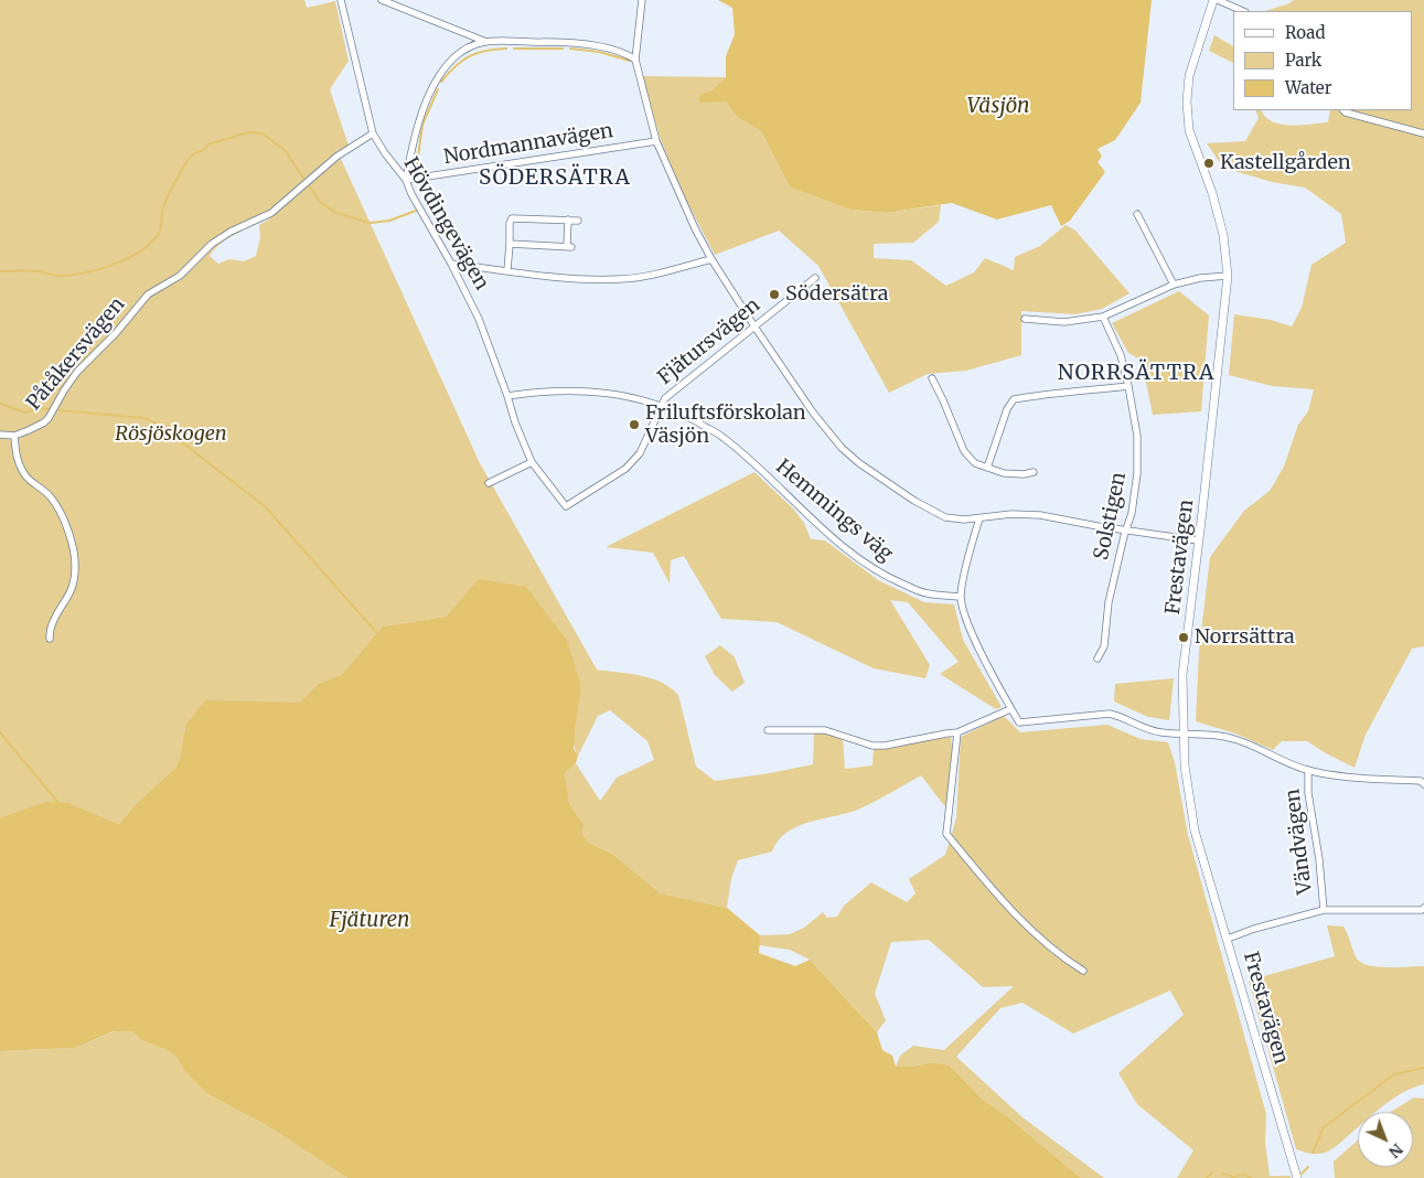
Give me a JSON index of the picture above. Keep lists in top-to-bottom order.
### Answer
{
  "streets": {
    "street": [
      "Nordmannavägen",
      "Hövdingevägen",
      "Fjätursvägen",
      "Påtåkersvägen",
      "Hemmings väg",
      "Solstigen",
      "Frestavägen",
      "Vändvägen"
    ]
  },
  "crossings": [
    ["Nordmannavägen", "Hövdingevägen"],
    ["Hövdingevägen", "Fjätursvägen"],
    ["Hövdingevägen", "Påtåkersvägen"],
    ["Hövdingevägen", "Hemmings väg"],
    ["Fjätursvägen", "Hemmings väg"]
  ],
  "districts": ["SÖDERSÄTRA", "NORRSÄTTRA"],
  "water": ["Väsjön", "Fjäturen"],
  "parks": ["Rösjöskogen"],
  "places": [
    "Kastellgården",
    "Södersätra",
    "Friluftsförskolan Väsjön",
    "Norrsättra"
  ],
  "legend": ["Road", "Park", "Water"],
  "north": "bottom right"
}
